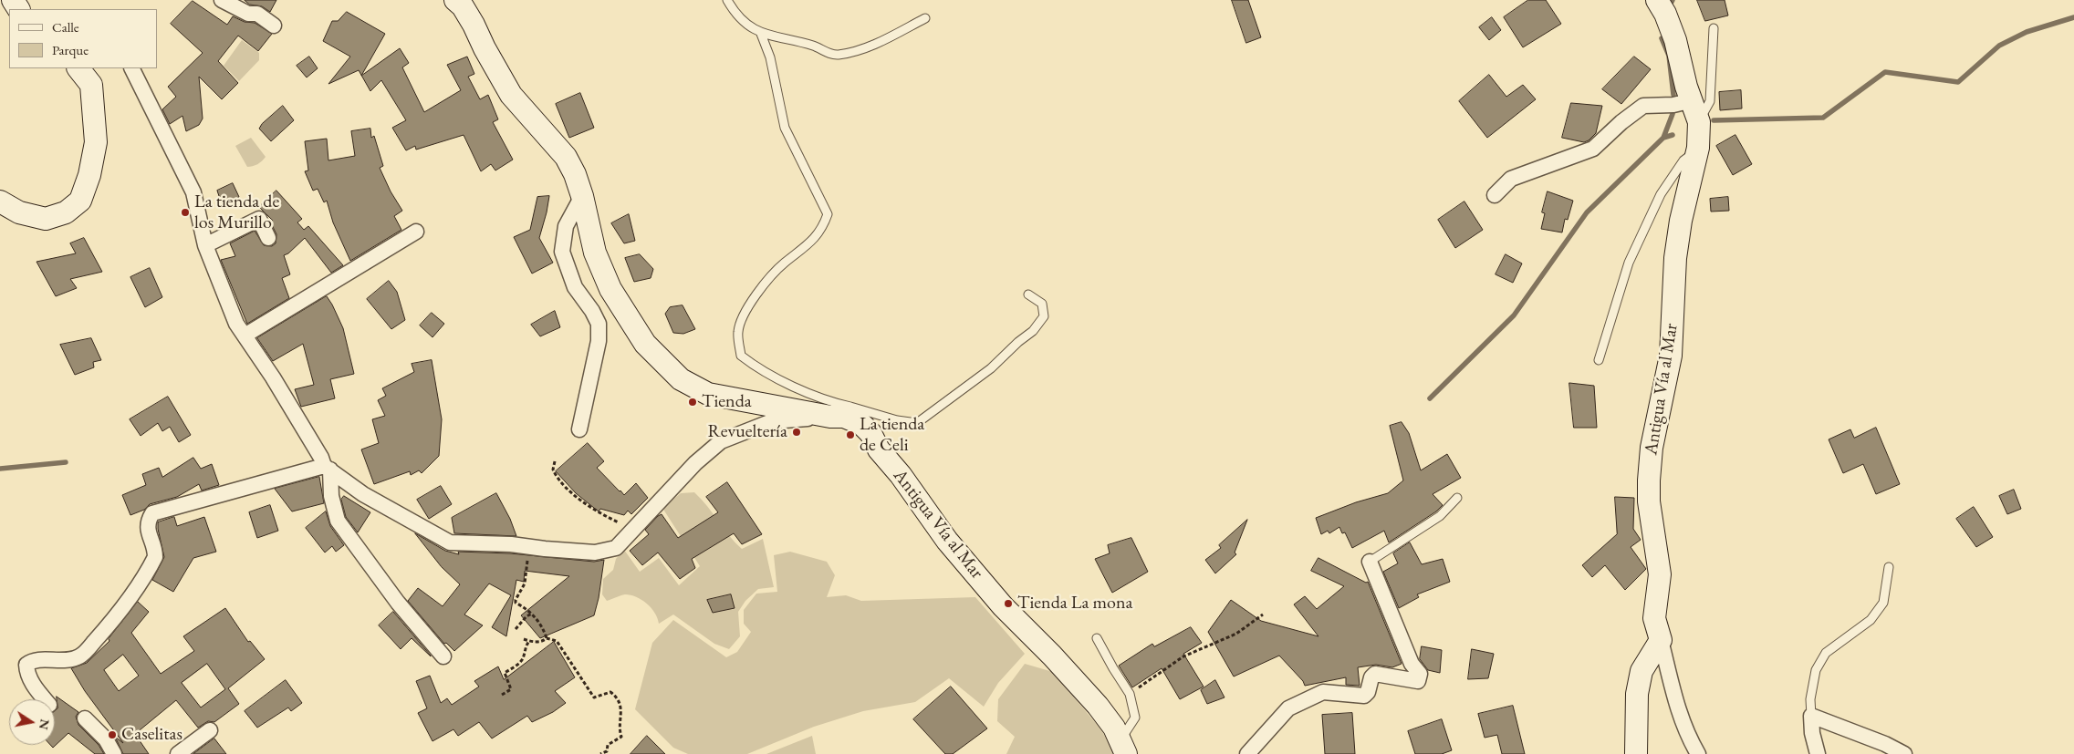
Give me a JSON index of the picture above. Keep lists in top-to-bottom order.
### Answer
{
  "streets": {
    "main road": ["Antigua Vía al Mar"]
  },
  "places": [
    "La tienda de los Murillo",
    "Tienda",
    "Revueltería",
    "La tienda de Celi",
    "Tienda La mona",
    "Caselitas"
  ],
  "legend": ["Calle", "Parque"],
  "north": "right"
}
